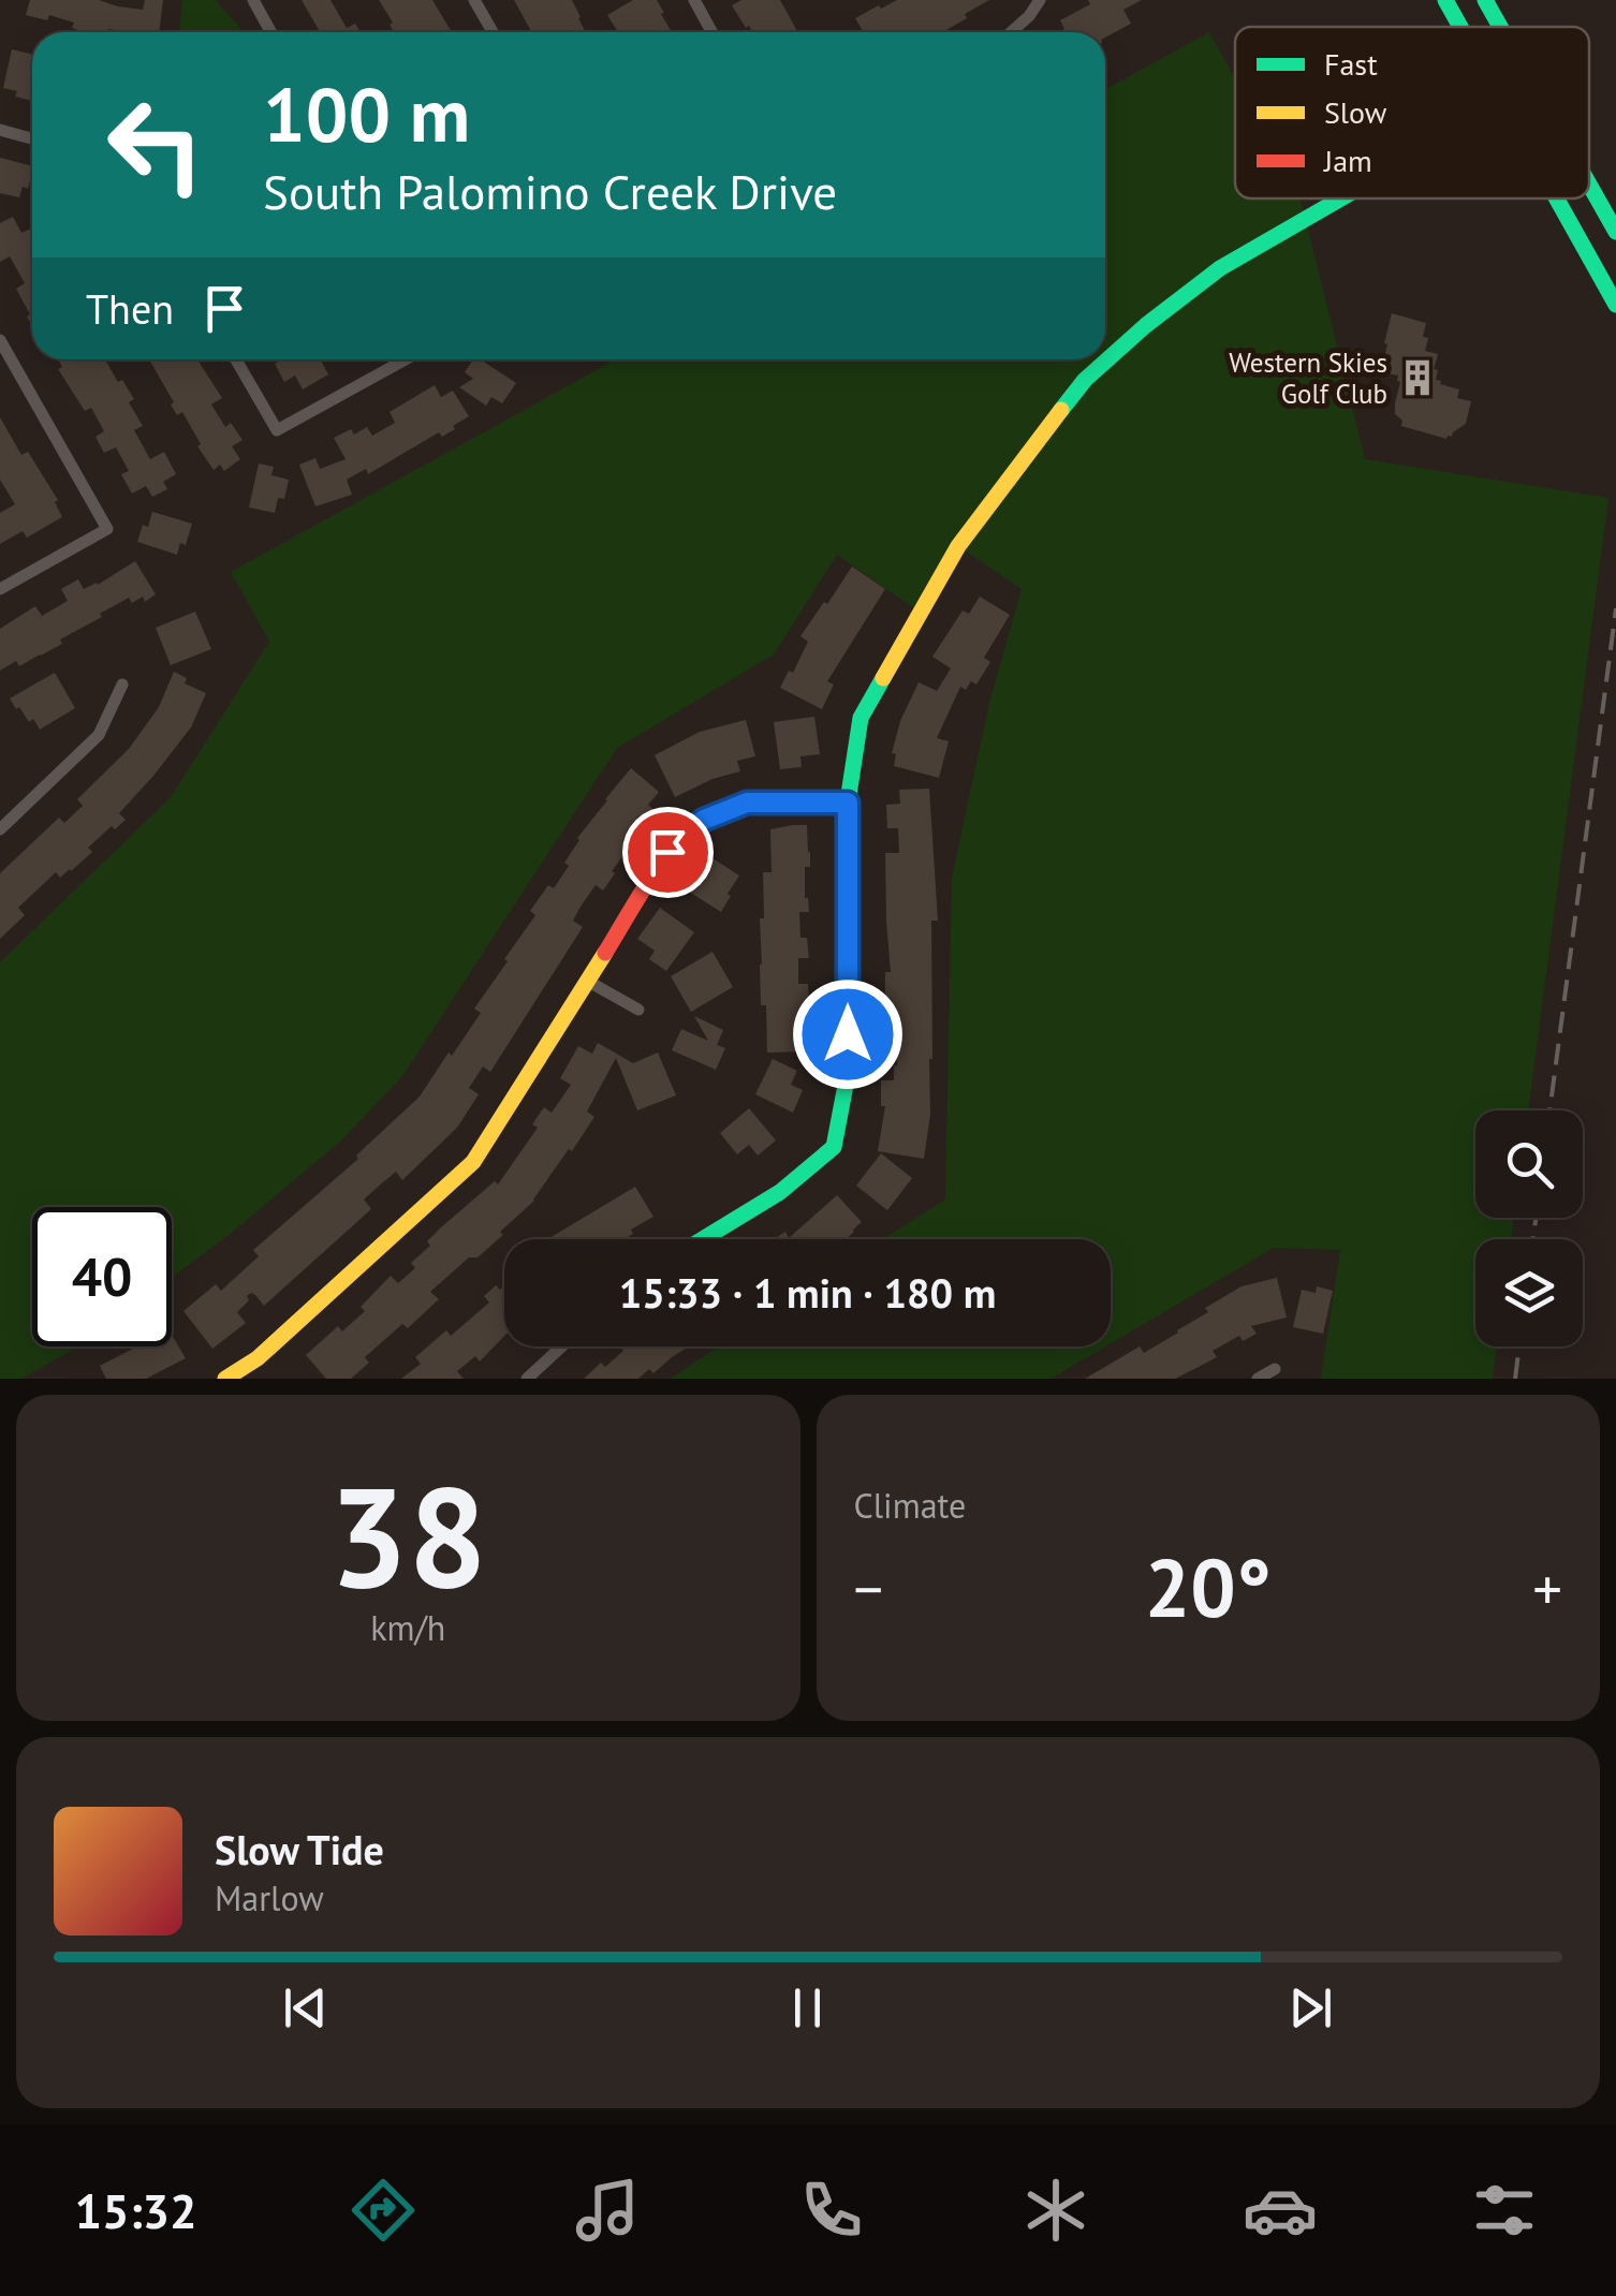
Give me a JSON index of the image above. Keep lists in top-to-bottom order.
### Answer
{
  "places": {
    "building": ["Western Skies Golf Club"]
  },
  "legend": ["Fast", "Slow", "Jam"],
  "page": {
    "turn": ["100 m", "South Palomino Creek Drive"],
    "then": "Then",
    "limit": "40",
    "trip": "15:33 · 1 min · 180 m",
    "tile": [
      ["38", "km/h"],
      "Climate"
    ],
    "heat": ["−", "20°", "+"],
    "song": ["Slow Tide", "Marlow"],
    "tabs": "15:32"
  }
}
